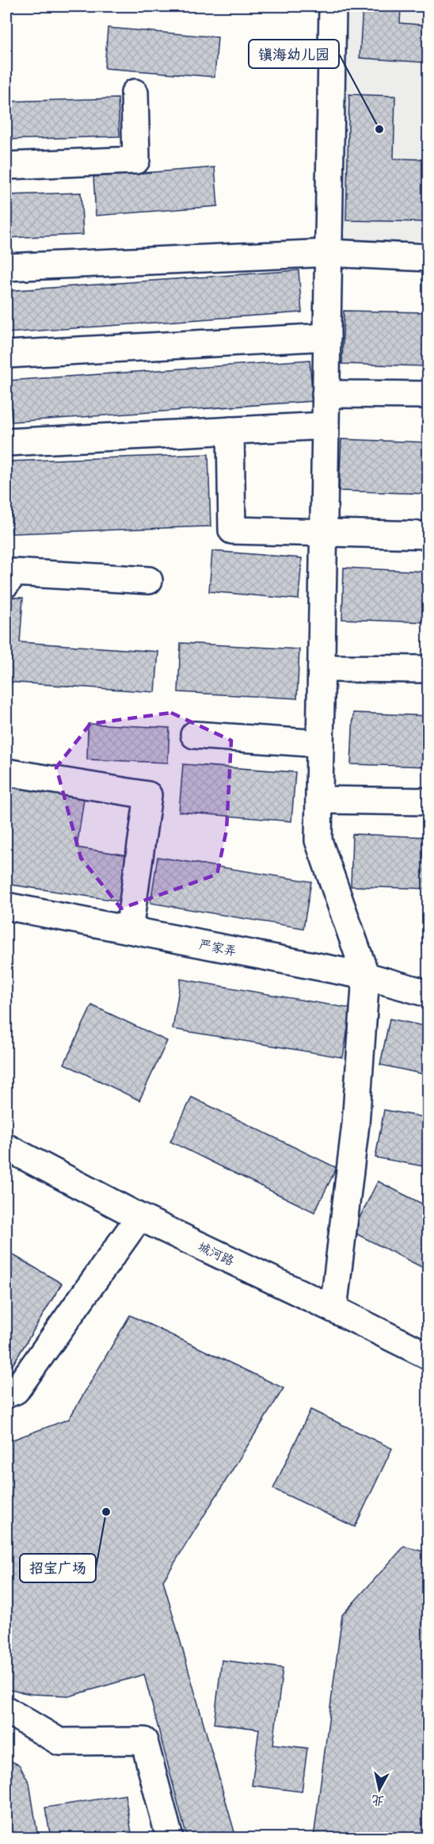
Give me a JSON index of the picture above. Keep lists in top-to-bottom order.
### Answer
{
  "streets": {
    "street": ["严家弄", "城河路"]
  },
  "places": ["镇海幼儿园", "招宝广场"],
  "north": "bottom"
}
